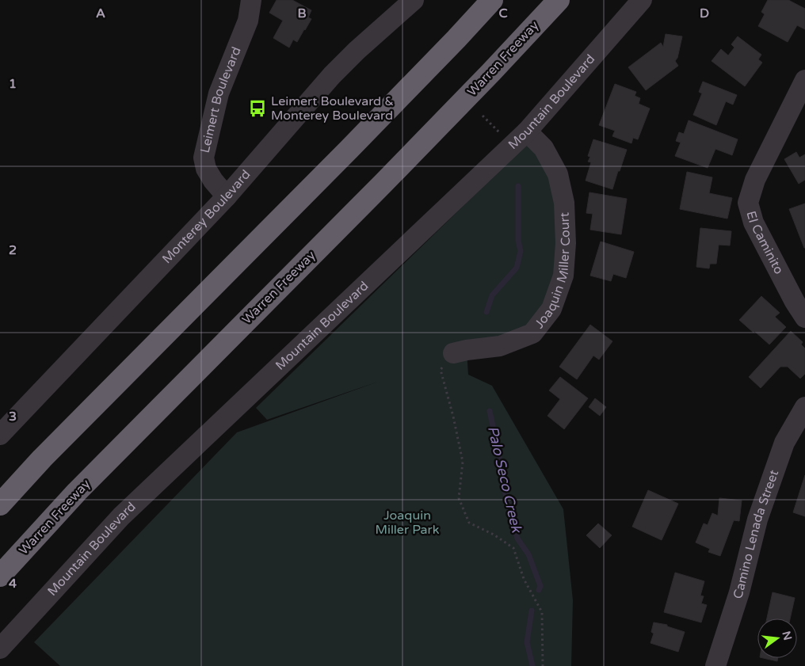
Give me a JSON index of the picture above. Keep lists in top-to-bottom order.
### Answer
{
  "streets": {
    "highway": ["Warren Freeway"],
    "street": [
      "Leimert Boulevard",
      "Mountain Boulevard",
      "Monterey Boulevard",
      "El Caminito",
      "Joaquin Miller Court",
      "Camino Lenada Street"
    ]
  },
  "crossings": [
    ["Leimert Boulevard", "Monterey Boulevard"],
    ["Mountain Boulevard", "Joaquin Miller Court"]
  ],
  "water": ["Palo Seco Creek"],
  "parks": ["Joaquin Miller Park"],
  "places": {
    "bus stop": ["Leimert Boulevard & Monterey Boulevard"]
  },
  "north": "right",
  "grid": {
    "columns": [
      "A",
      "B",
      "C",
      "D"
    ],
    "rows": [
      "1",
      "2",
      "3",
      "4"
    ]
  }
}
